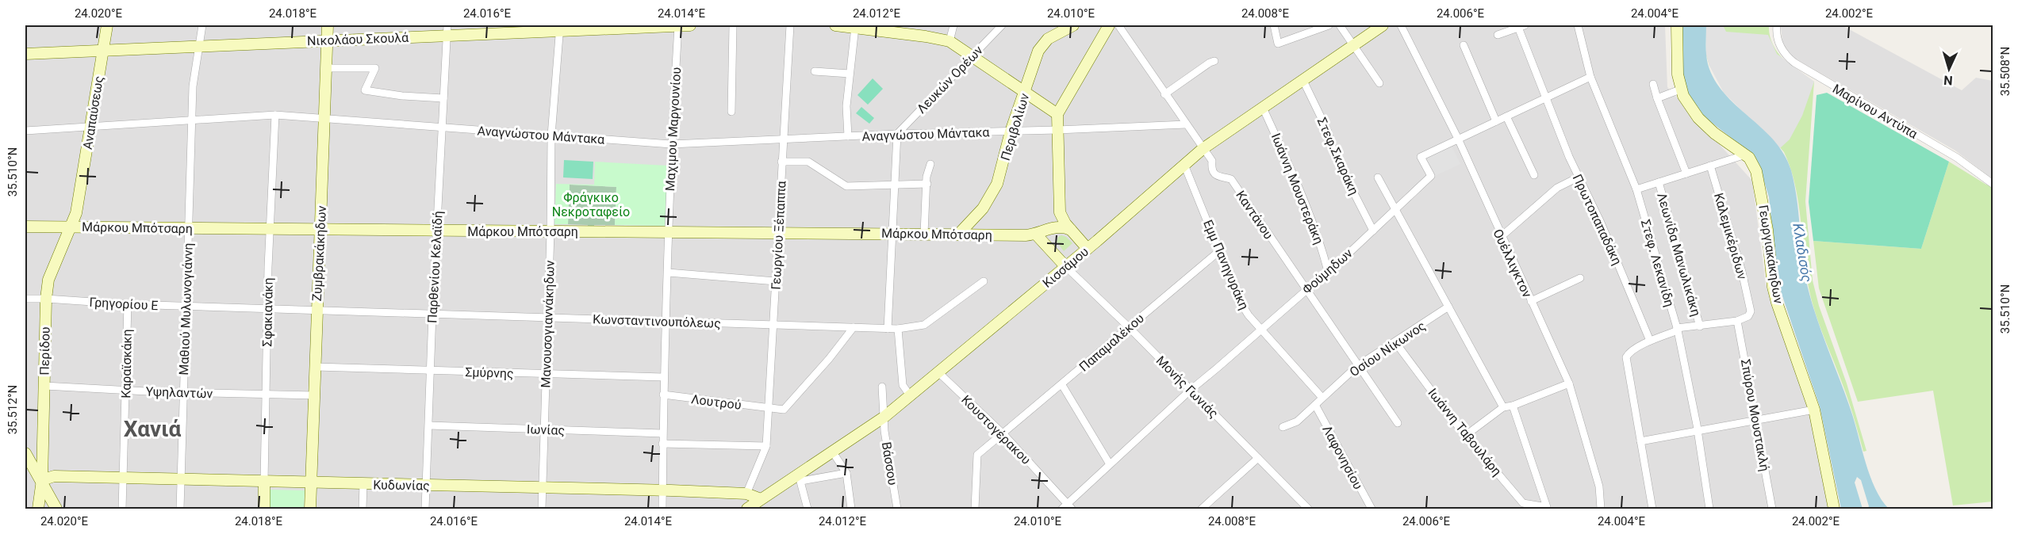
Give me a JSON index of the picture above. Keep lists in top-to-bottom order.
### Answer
{
  "streets": {
    "main road": [
      "Νικολάου Σκουλά",
      "Αναπαύσεως",
      "Περιβολίων",
      "Μάρκου Μπότσαρη",
      "Ζυμβρακάκηδων",
      "Γεωργιακάκηδων",
      "Κισσάμου",
      "Σφακιανάκη",
      "Περίδου",
      "Κυδωνίας"
    ],
    "street": [
      "Λευκών Ορέων",
      "Μαρίνου Αντύπα",
      "Μαχιμου Mαργουνίου",
      "Αναγνώστου Μάντακα",
      "Στεφ.Σκαράκη",
      "Ιωάννη Μουστεράκη",
      "Καντάνου",
      "Πρωτοπαπαδάκη",
      "Γεωργίου Ξέπαππα",
      "Καλεμικέριδων",
      "Λεωνίδα Μανωλικάκη",
      "Ουέλλιγκτον",
      "Στεφ. Λεκανίδη",
      "Εμμ Πανηγυράκη",
      "Παρθενίου Κελαϊδή",
      "Φούμηδων",
      "Γρηγορίου Ε",
      "Μαθιού Μυλωνογιάννη",
      "Κωνσταντινουπόλεως",
      "Μανουσογιαννάκηδων",
      "Παπαμαλέκου",
      "Οσίου Νίκωνος",
      "Καραϊσκάκη",
      "Σμύρνης",
      "Μονής Γωνιάς",
      "Υψηλαντών",
      "Λουτρού",
      "Σπύρου Μουστακλή",
      "Ιωνίας",
      "Κουστογέρακου",
      "Ιωάννη Ταβουλάρη",
      "Λαφονησίου",
      "Βάσσου"
    ]
  },
  "crossings": [
    ["Νικολάου Σκουλά", "Αναπαύσεως"],
    ["Νικολάου Σκουλά", "Μαχιμου Mαργουνίου"],
    ["Νικολάου Σκουλά", "Ζυμβρακάκηδων"],
    ["Νικολάου Σκουλά", "Παρθενίου Κελαϊδή"],
    ["Νικολάου Σκουλά", "Μαθιού Μυλωνογιάννη"],
    ["Νικολάου Σκουλά", "Μανουσογιαννάκηδων"],
    ["Λευκών Ορέων", "Αναγνώστου Μάντακα"],
    ["Αναπαύσεως", "Αναγνώστου Μάντακα"],
    ["Αναπαύσεως", "Μάρκου Μπότσαρη"],
    ["Αναπαύσεως", "Περίδου"],
    ["Περιβολίων", "Αναγνώστου Μάντακα"],
    ["Περιβολίων", "Μάρκου Μπότσαρη"],
    ["Μαχιμου Mαργουνίου", "Αναγνώστου Μάντακα"],
    ["Μαχιμου Mαργουνίου", "Μάρκου Μπότσαρη"],
    ["Μαχιμου Mαργουνίου", "Κωνσταντινουπόλεως"],
    ["Μαχιμου Mαργουνίου", "Σμύρνης"],
    ["Μαχιμου Mαργουνίου", "Λουτρού"],
    ["Μαχιμου Mαργουνίου", "Ιωνίας"],
    ["Μαχιμου Mαργουνίου", "Κυδωνίας"],
    ["Αναγνώστου Μάντακα", "Καντάνου"],
    ["Αναγνώστου Μάντακα", "Γεωργίου Ξέπαππα"],
    ["Αναγνώστου Μάντακα", "Ζυμβρακάκηδων"],
    ["Αναγνώστου Μάντακα", "Παρθενίου Κελαϊδή"],
    ["Αναγνώστου Μάντακα", "Μαθιού Μυλωνογιάννη"],
    ["Αναγνώστου Μάντακα", "Σφακιανάκη"],
    ["Αναγνώστου Μάντακα", "Μανουσογιαννάκηδων"],
    ["Στεφ.Σκαράκη", "Κισσάμου"],
    ["Στεφ.Σκαράκη", "Φούμηδων"],
    ["Ιωάννη Μουστεράκη", "Κισσάμου"],
    ["Ιωάννη Μουστεράκη", "Φούμηδων"],
    ["Καντάνου", "Κισσάμου"],
    ["Καντάνου", "Φούμηδων"],
    ["Καντάνου", "Οσίου Νίκωνος"],
    ["Πρωτοπαπαδάκη", "Φούμηδων"],
    ["Μάρκου Μπότσαρη", "Γεωργίου Ξέπαππα"],
    ["Μάρκου Μπότσαρη", "Ζυμβρακάκηδων"],
    ["Μάρκου Μπότσαρη", "Παρθενίου Κελαϊδή"],
    ["Μάρκου Μπότσαρη", "Μαθιού Μυλωνογιάννη"],
    ["Μάρκου Μπότσαρη", "Σφακιανάκη"],
    ["Μάρκου Μπότσαρη", "Μανουσογιαννάκηδων"],
    ["Μάρκου Μπότσαρη", "Περίδου"],
    ["Γεωργίου Ξέπαππα", "Κωνσταντινουπόλεως"],
    ["Γεωργίου Ξέπαππα", "Λουτρού"],
    ["Γεωργίου Ξέπαππα", "Κυδωνίας"],
    ["Καλεμικέριδων", "Σπύρου Μουστακλή"],
    ["Ζυμβρακάκηδων", "Γρηγορίου Ε"],
    ["Ζυμβρακάκηδων", "Κωνσταντινουπόλεως"],
    ["Ζυμβρακάκηδων", "Σμύρνης"],
    ["Ζυμβρακάκηδων", "Υψηλαντών"],
    ["Ζυμβρακάκηδων", "Κυδωνίας"],
    ["Ουέλλιγκτον", "Φούμηδων"],
    ["Στεφ. Λεκανίδη", "Φούμηδων"],
    ["Εμμ Πανηγυράκη", "Κισσάμου"],
    ["Εμμ Πανηγυράκη", "Φούμηδων"],
    ["Εμμ Πανηγυράκη", "Παπαμαλέκου"],
    ["Εμμ Πανηγυράκη", "Οσίου Νίκωνος"],
    ["Παρθενίου Κελαϊδή", "Κωνσταντινουπόλεως"],
    ["Παρθενίου Κελαϊδή", "Σμύρνης"],
    ["Παρθενίου Κελαϊδή", "Ιωνίας"],
    ["Παρθενίου Κελαϊδή", "Κυδωνίας"],
    ["Κισσάμου", "Μονής Γωνιάς"],
    ["Κισσάμου", "Κουστογέρακου"],
    ["Κισσάμου", "Βάσσου"],
    ["Κισσάμου", "Κυδωνίας"],
    ["Φούμηδων", "Μονής Γωνιάς"],
    ["Φούμηδων", "Κουστογέρακου"],
    ["Γρηγορίου Ε", "Μαθιού Μυλωνογιάννη"],
    ["Γρηγορίου Ε", "Σφακιανάκη"],
    ["Γρηγορίου Ε", "Κωνσταντινουπόλεως"],
    ["Γρηγορίου Ε", "Περίδου"],
    ["Γρηγορίου Ε", "Καραϊσκάκη"],
    ["Μαθιού Μυλωνογιάννη", "Υψηλαντών"],
    ["Μαθιού Μυλωνογιάννη", "Κυδωνίας"],
    ["Σφακιανάκη", "Υψηλαντών"],
    ["Σφακιανάκη", "Κυδωνίας"],
    ["Κωνσταντινουπόλεως", "Μανουσογιαννάκηδων"],
    ["Μανουσογιαννάκηδων", "Σμύρνης"],
    ["Μανουσογιαννάκηδων", "Ιωνίας"],
    ["Μανουσογιαννάκηδων", "Κυδωνίας"],
    ["Παπαμαλέκου", "Μονής Γωνιάς"],
    ["Παπαμαλέκου", "Κουστογέρακου"],
    ["Οσίου Νίκωνος", "Ιωάννη Ταβουλάρη"],
    ["Οσίου Νίκωνος", "Λαφονησίου"],
    ["Περίδου", "Υψηλαντών"],
    ["Περίδου", "Κυδωνίας"],
    ["Καραϊσκάκη", "Υψηλαντών"],
    ["Καραϊσκάκη", "Κυδωνίας"]
  ],
  "districts": ["Χανιά"],
  "water": ["Κλαδισός"],
  "parks": ["Φράγκικο Νεκροταφείο"],
  "north": "bottom",
  "coordinates": [
    "24.020°E",
    "24.018°E",
    "24.016°E",
    "24.014°E",
    "24.012°E",
    "24.010°E",
    "24.008°E",
    "24.006°E",
    "24.004°E",
    "24.002°E",
    "35.508°N",
    "35.510°N",
    "35.512°N"
  ]
}
